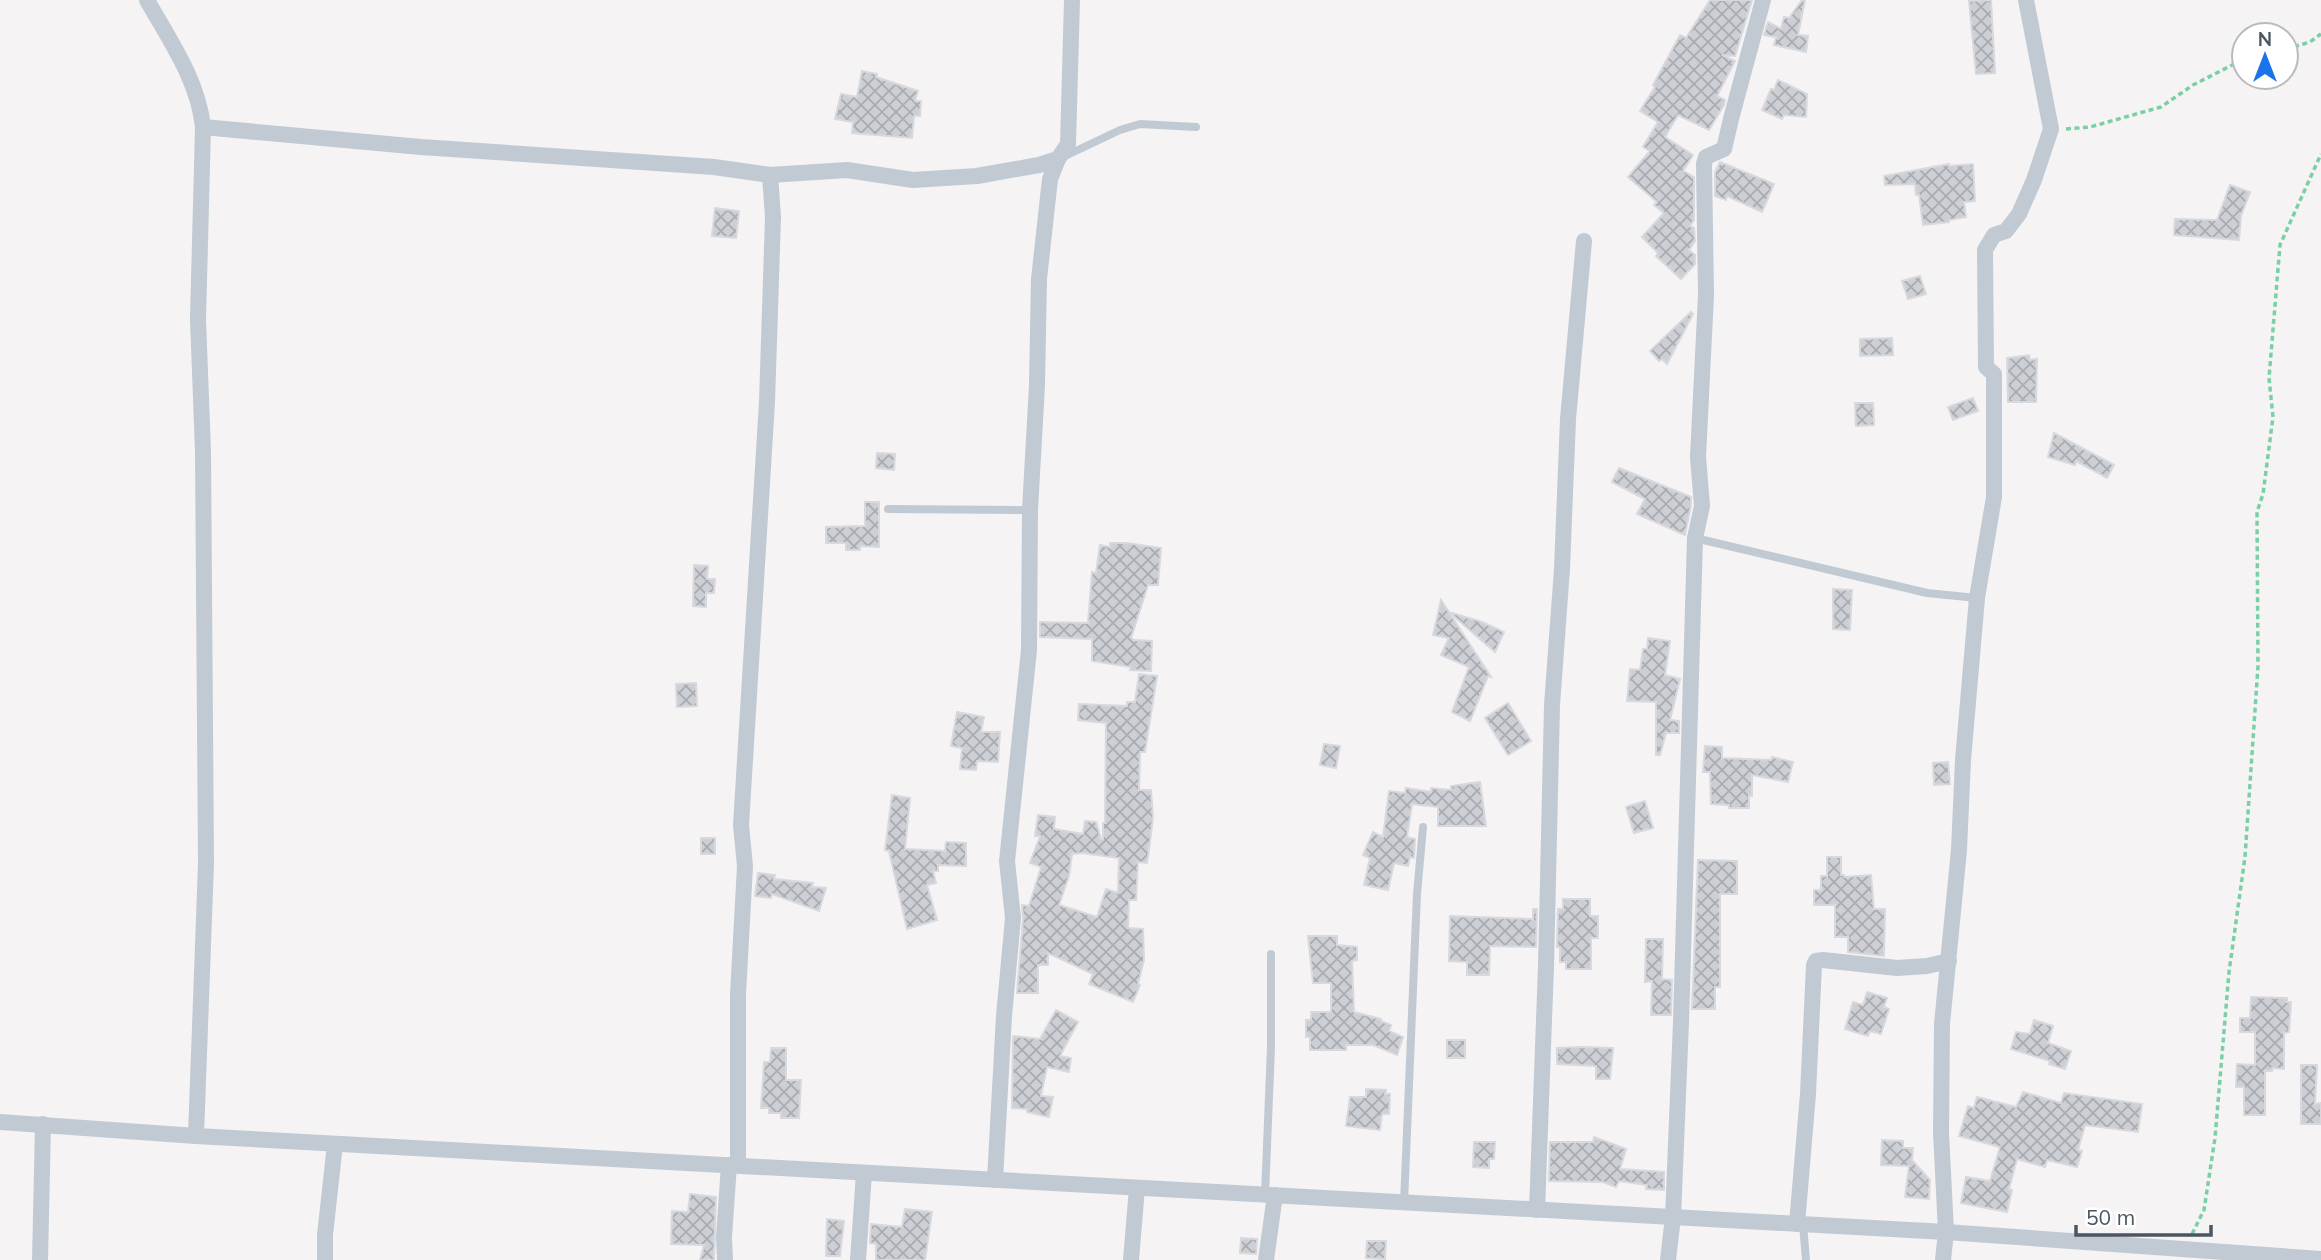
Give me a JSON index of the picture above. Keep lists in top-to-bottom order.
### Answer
{
  "scale_bar": "50 m",
  "north": "top"
}
